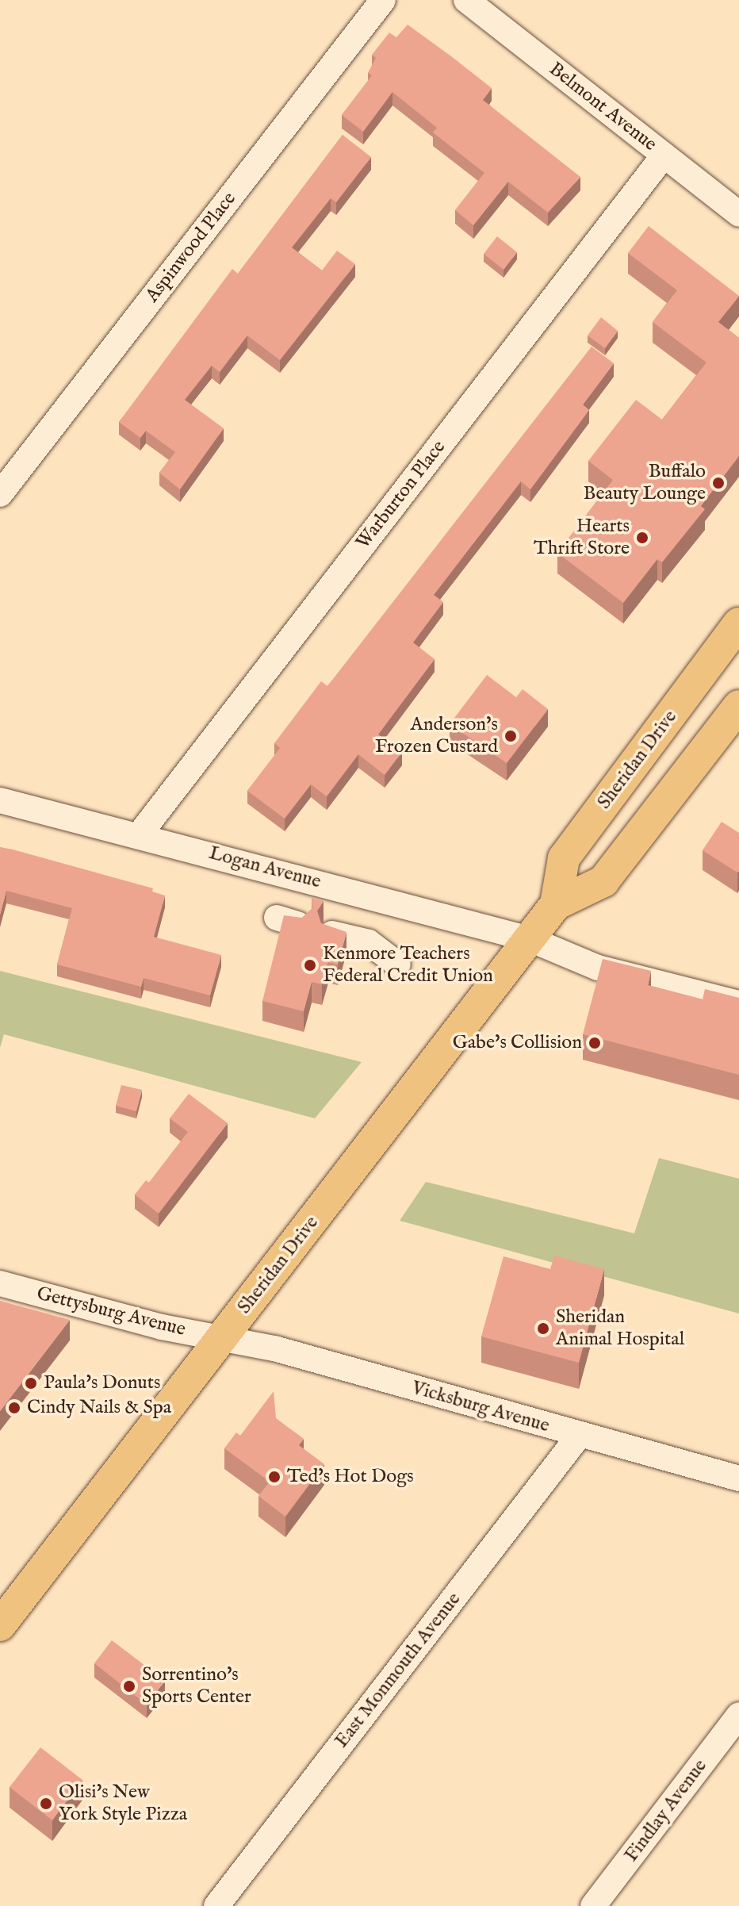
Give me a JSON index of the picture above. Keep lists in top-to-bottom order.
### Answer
{
  "streets": {
    "main road": ["Sheridan Drive"],
    "street": [
      "Belmont Avenue",
      "Aspinwood Place",
      "Warburton Place",
      "Logan Avenue",
      "Gettysburg Avenue",
      "Vicksburg Avenue",
      "East Monmouth Avenue",
      "Findlay Avenue"
    ]
  },
  "crossings": [
    ["Belmont Avenue", "Warburton Place"],
    ["Warburton Place", "Logan Avenue"],
    ["Sheridan Drive", "Logan Avenue"],
    ["Sheridan Drive", "Gettysburg Avenue"],
    ["Sheridan Drive", "Vicksburg Avenue"],
    ["Gettysburg Avenue", "Vicksburg Avenue"],
    ["Vicksburg Avenue", "East Monmouth Avenue"]
  ],
  "places": [
    "Buffalo Beauty Lounge",
    "Hearts Thrift Store",
    "Anderson's Frozen Custard",
    "Kenmore Teachers Federal Credit Union",
    "Gabe's Collision",
    "Sheridan Animal Hospital",
    "Paula's Donuts",
    "Cindy Nails & Spa",
    "Ted's Hot Dogs",
    "Sorrentino's Sports Center",
    "Olisi's New York Style Pizza"
  ]
}
